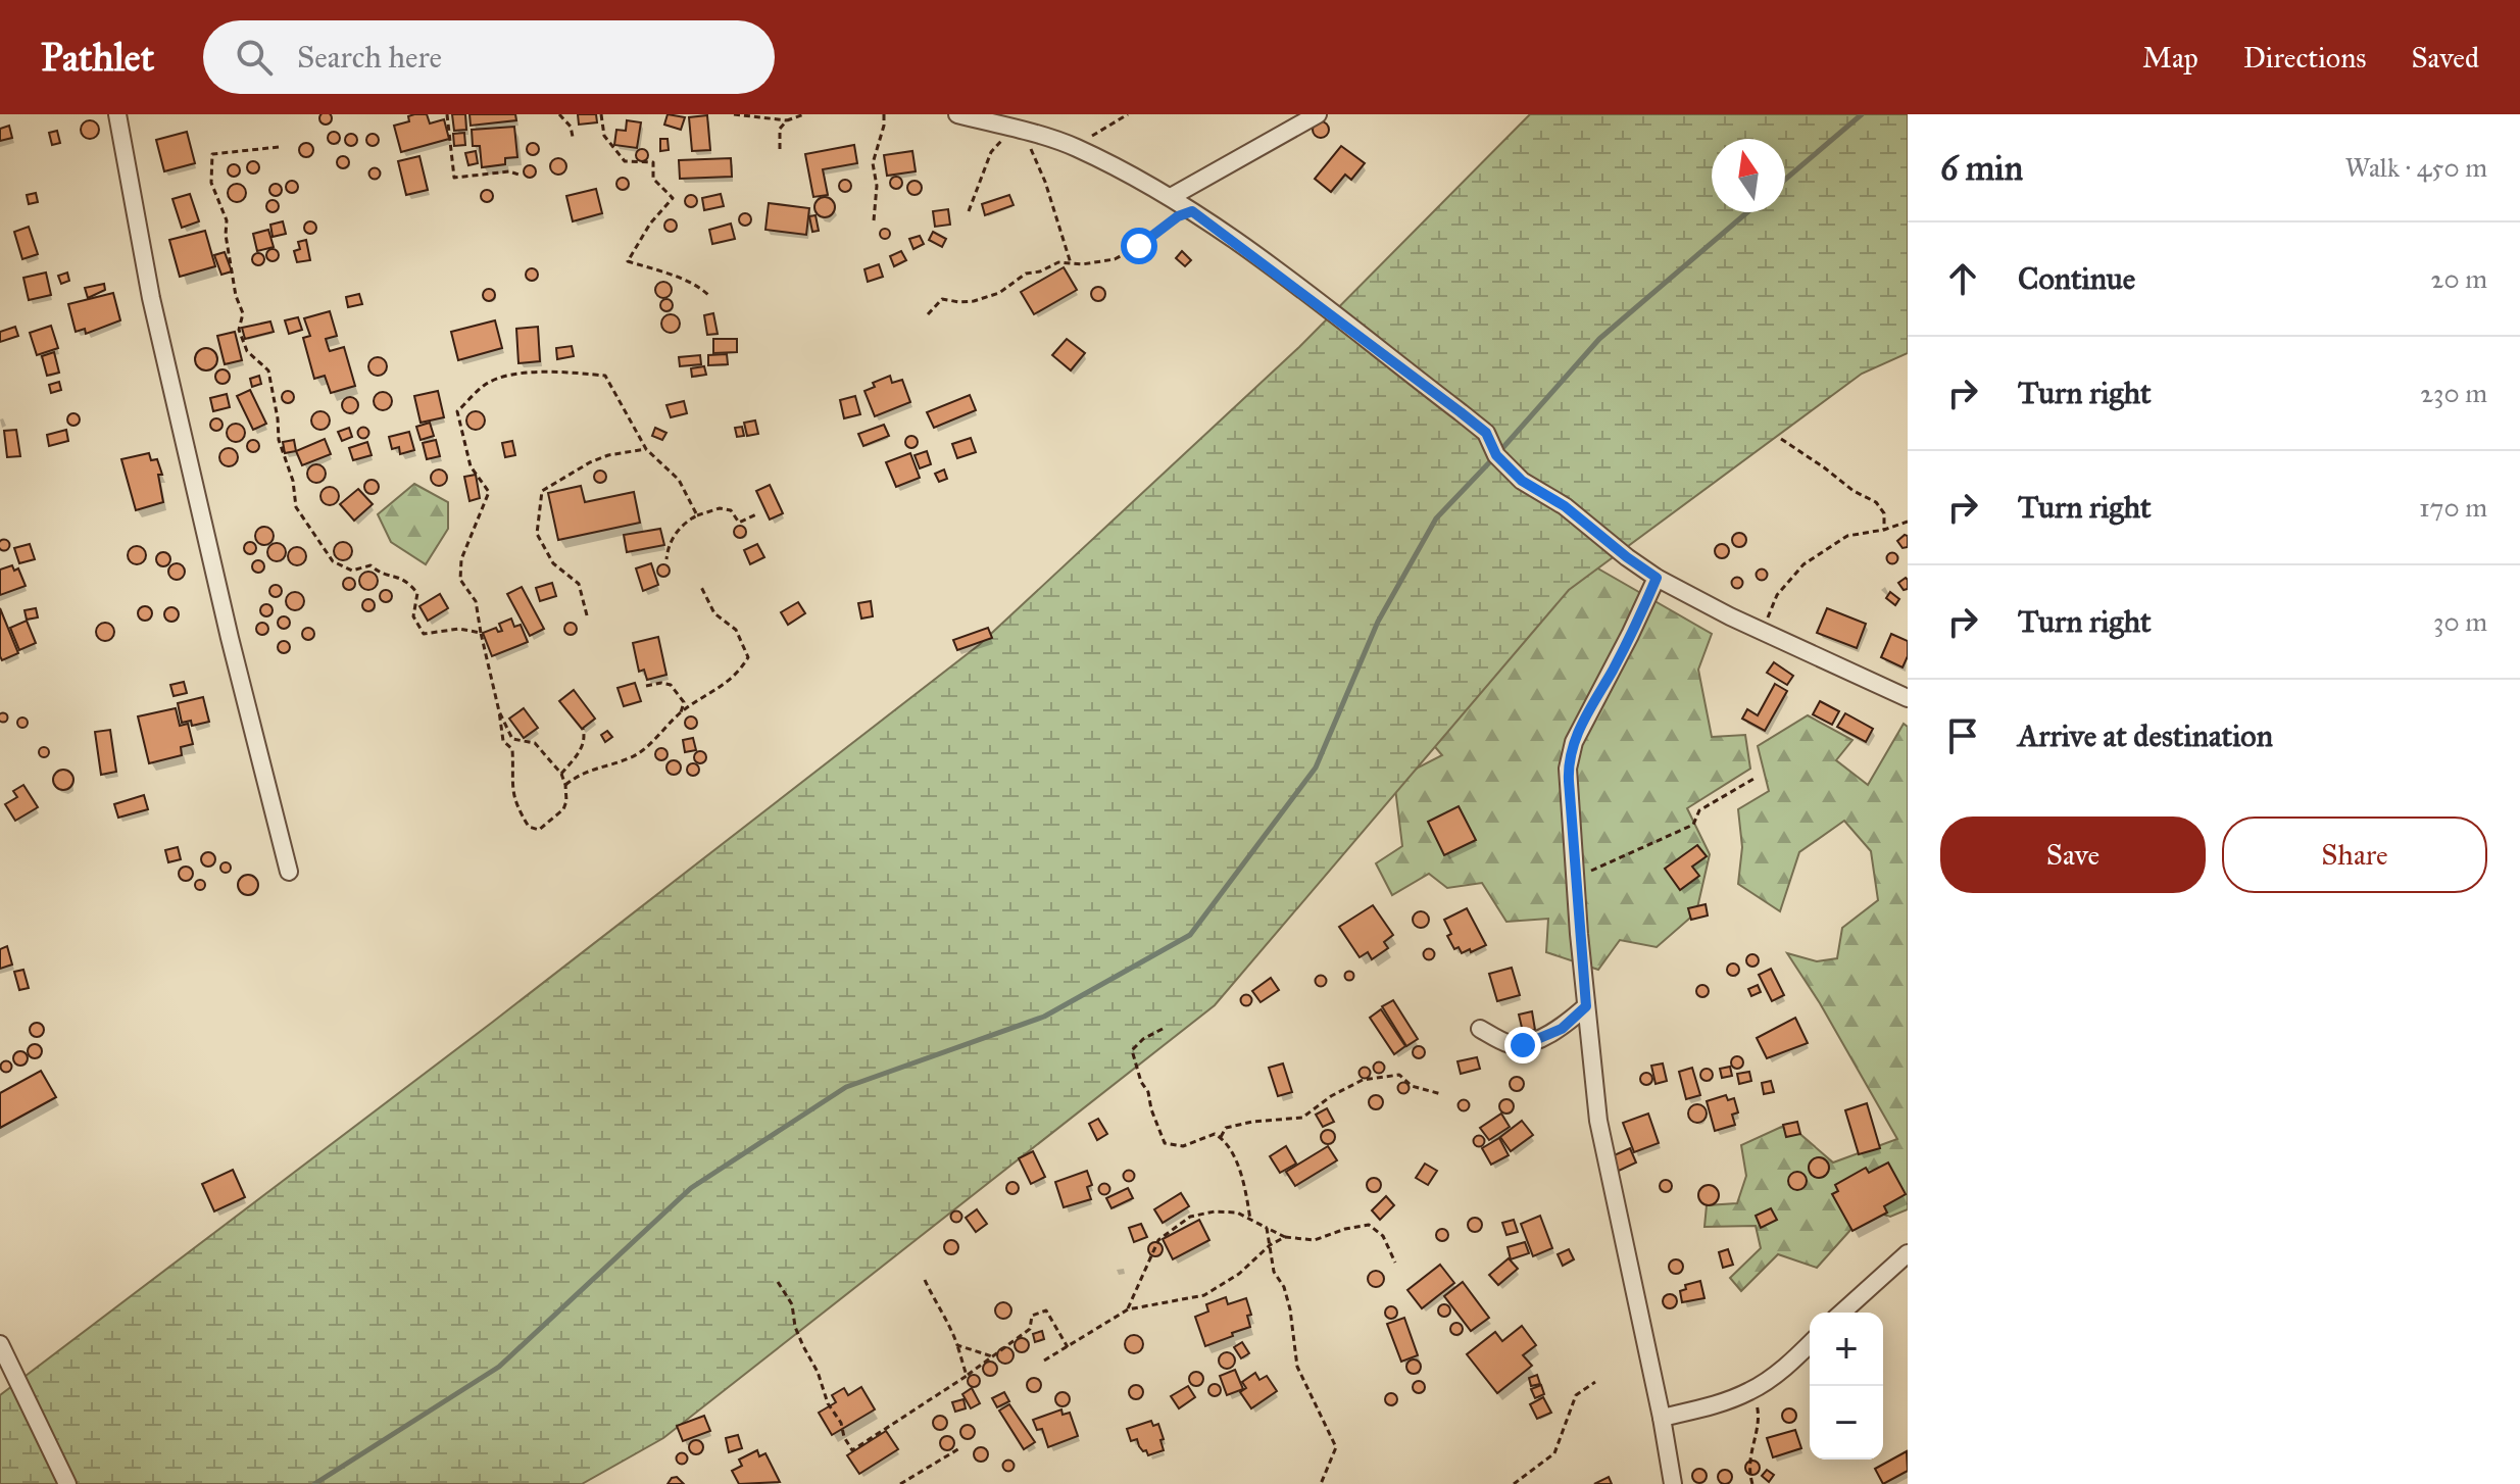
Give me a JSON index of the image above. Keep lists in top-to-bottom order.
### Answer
{
  "north": "top",
  "page": {
    "header": "Pathlet",
    "search": "Search here",
    "nav": ["Map", "Directions", "Saved"],
    "heading": ["6 min", "Walk · 450 m"],
    "list": [
      ["Continue", "20 m"],
      ["Turn right", "230 m"],
      ["Turn right", "170 m"],
      ["Turn right", "30 m"],
      "Arrive at destination"
    ],
    "buttons": ["Save", "Share"],
    "map_buttons": ["+", "−"]
  }
}
